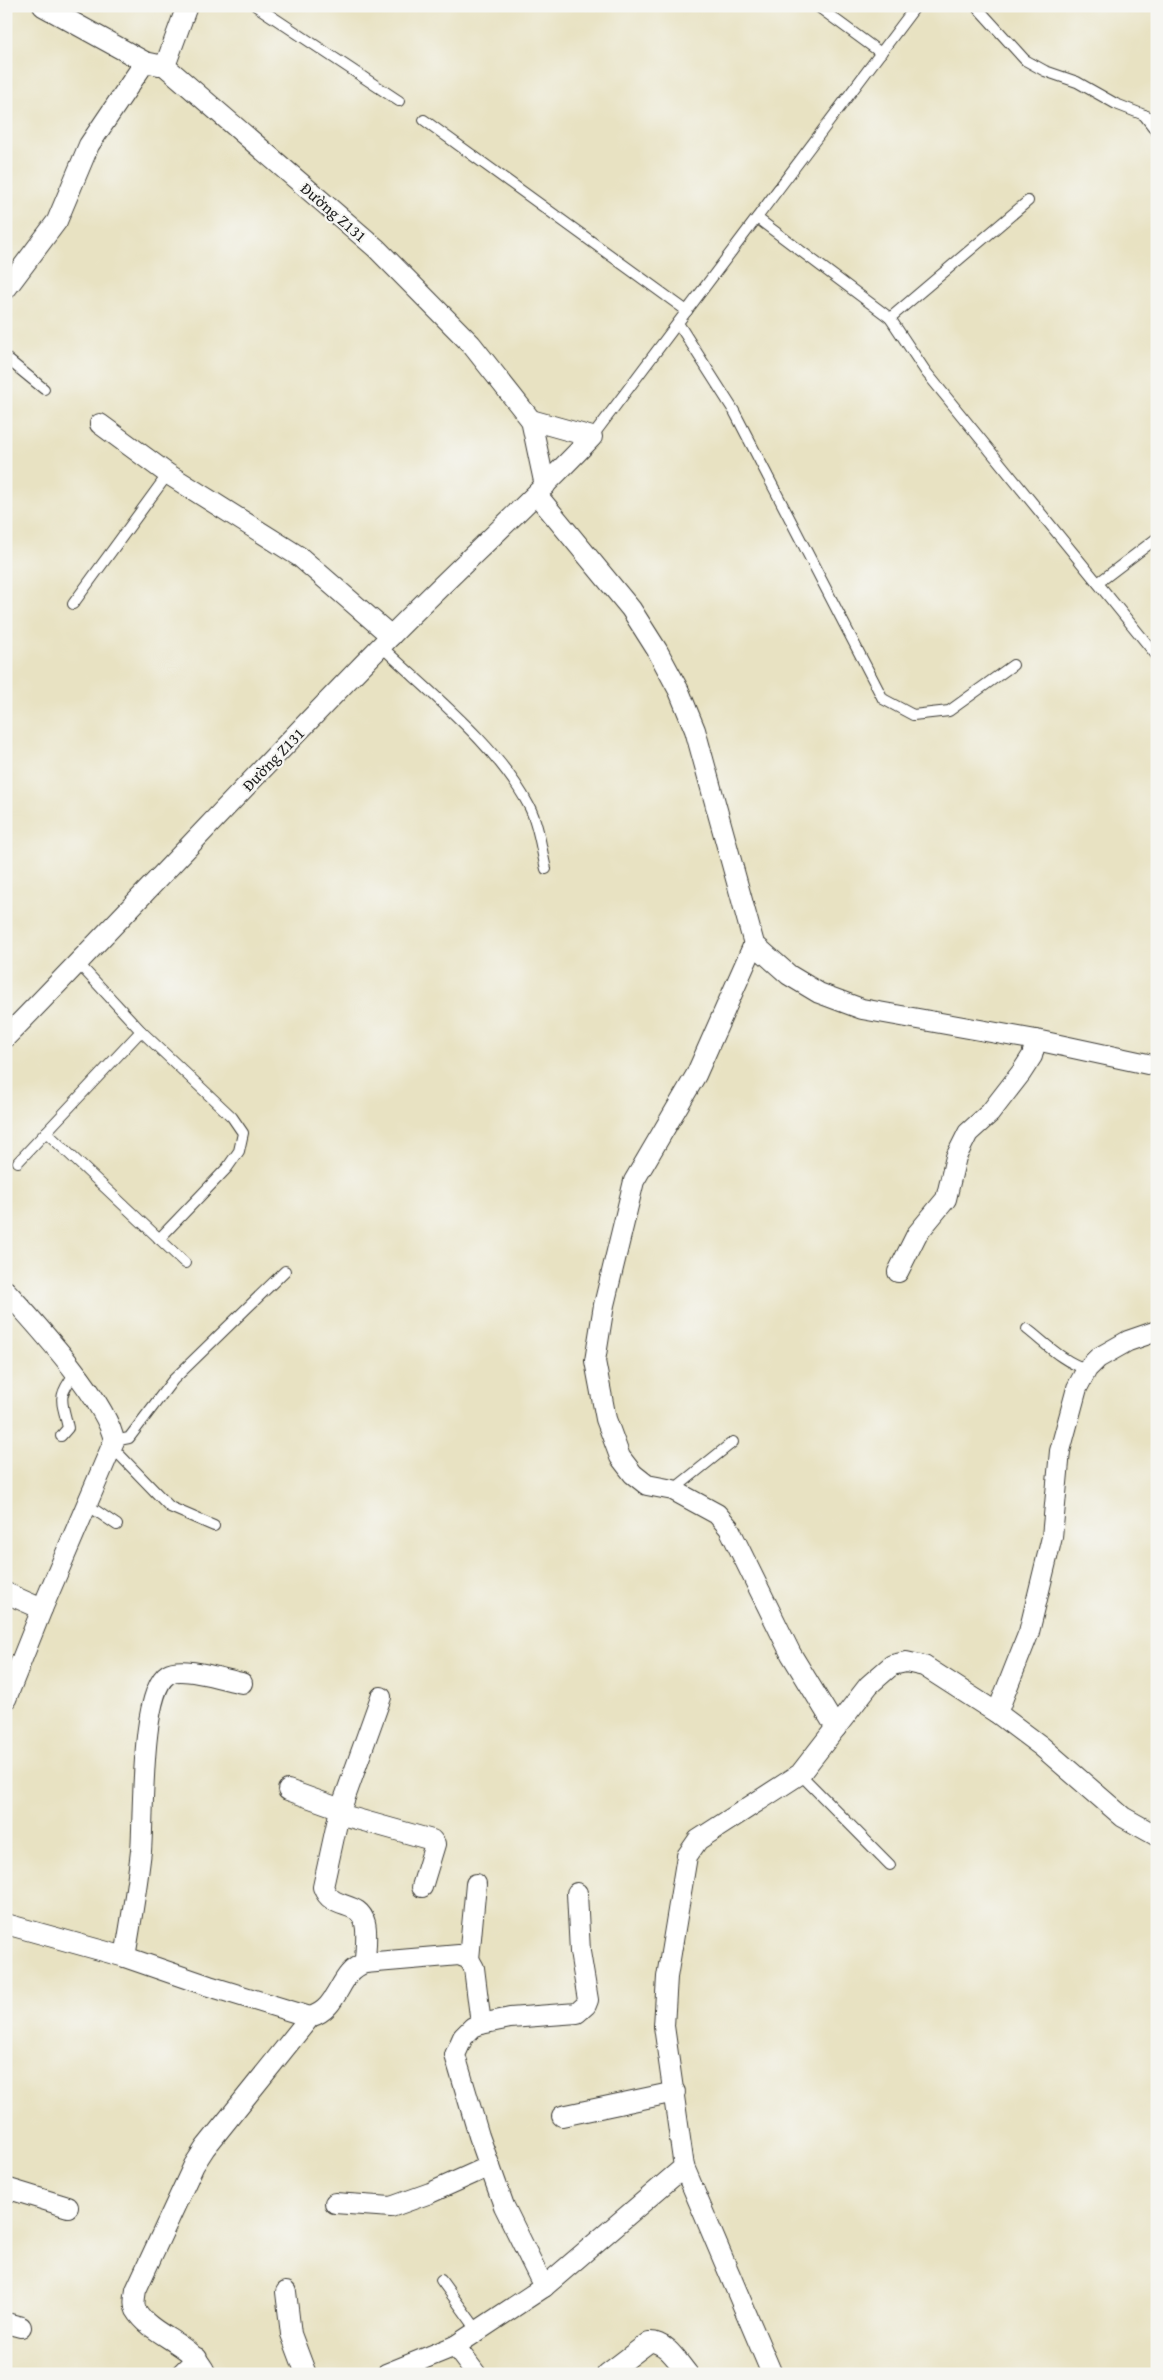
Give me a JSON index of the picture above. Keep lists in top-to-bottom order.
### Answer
{
  "streets": {
    "street": ["Đường Z131"]
  }
}
